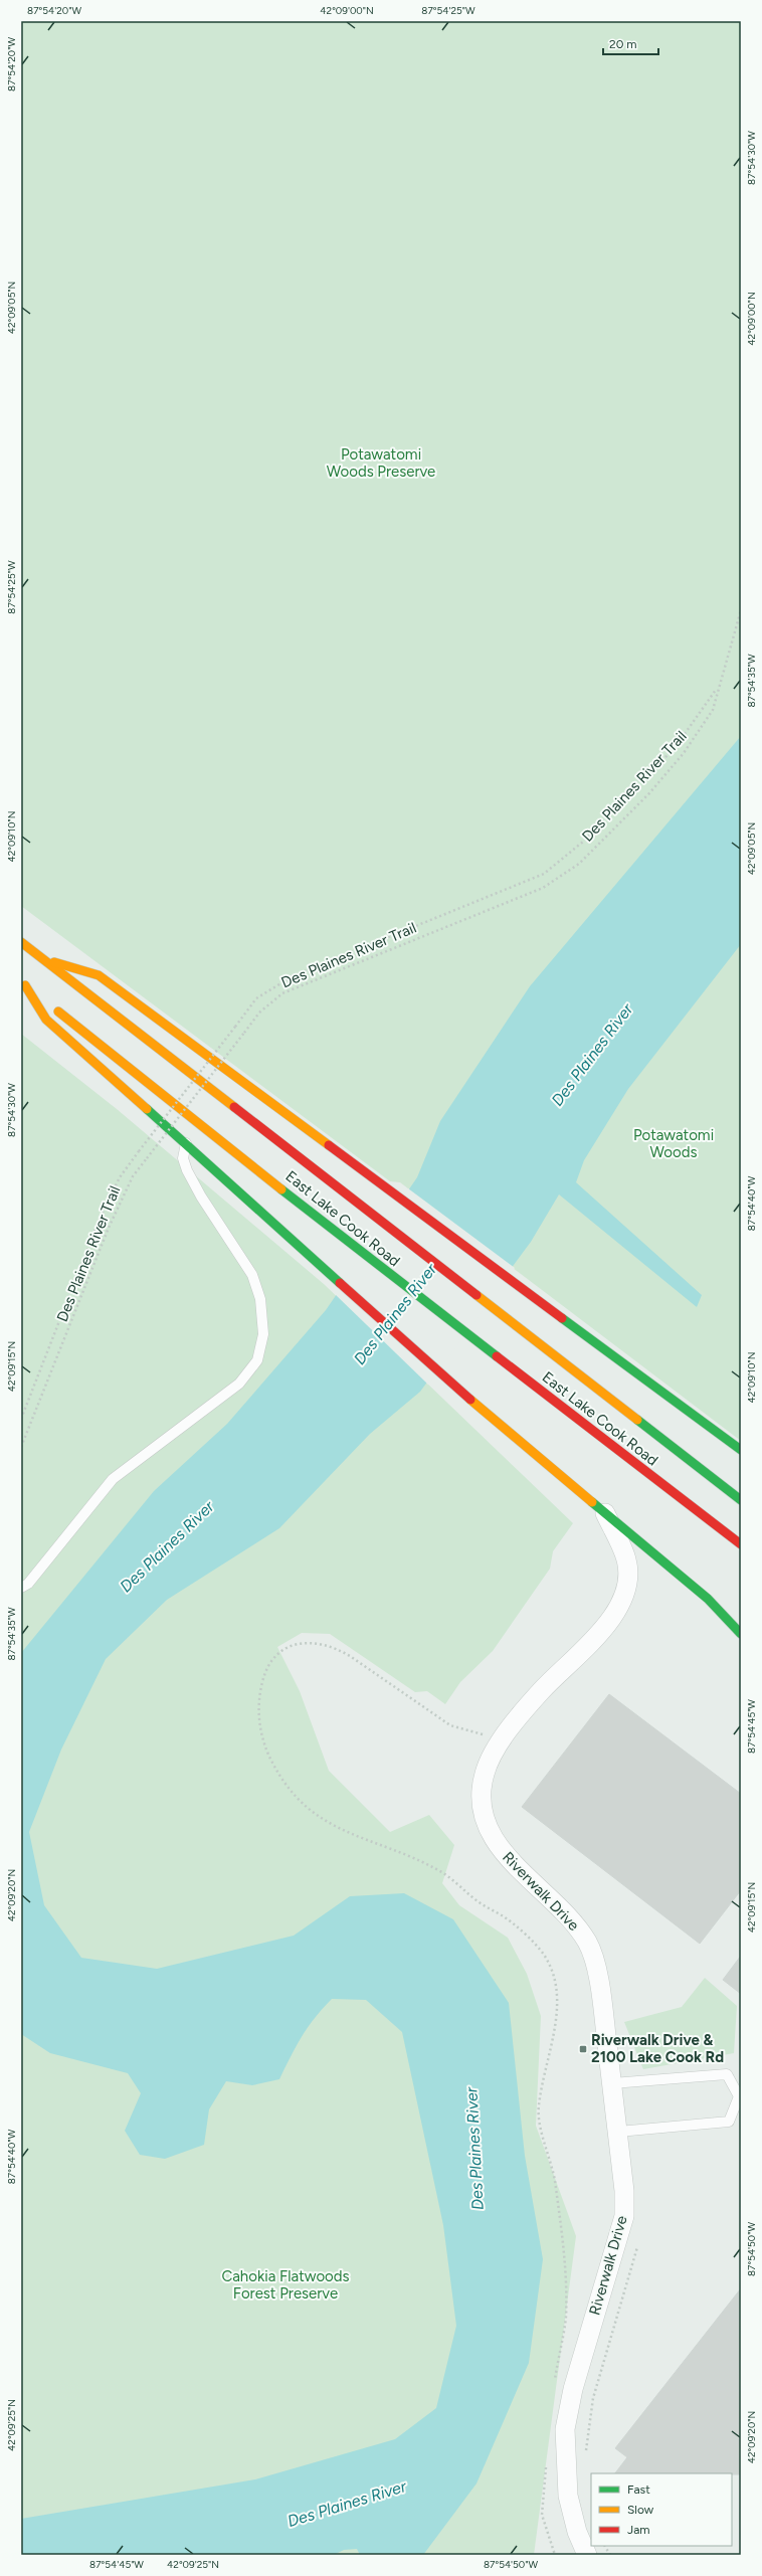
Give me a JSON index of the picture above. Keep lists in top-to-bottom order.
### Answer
{
  "streets": {
    "main road": ["East Lake Cook Road"],
    "street": ["Riverwalk Drive"],
    "path": ["Des Plaines River Trail"]
  },
  "water": ["Des Plaines River"],
  "parks": ["Potawatomi Woods Preserve", "Potawatomi Woods", "Cahokia Flatwoods Forest Preserve"],
  "places": {
    "transit": ["Riverwalk Drive & 2100 Lake Cook Rd"]
  },
  "legend": ["Fast", "Slow", "Jam"],
  "scale_bar": "20 m",
  "coordinates": [
    "87°54'20\"W",
    "42°09'00\"N",
    "87°54'25\"W",
    "87°54'30\"W",
    "42°09'05\"N",
    "87°54'35\"W",
    "42°09'10\"N",
    "87°54'40\"W",
    "42°09'15\"N",
    "87°54'45\"W",
    "42°09'20\"N",
    "87°54'50\"W",
    "42°09'25\"N"
  ]
}
